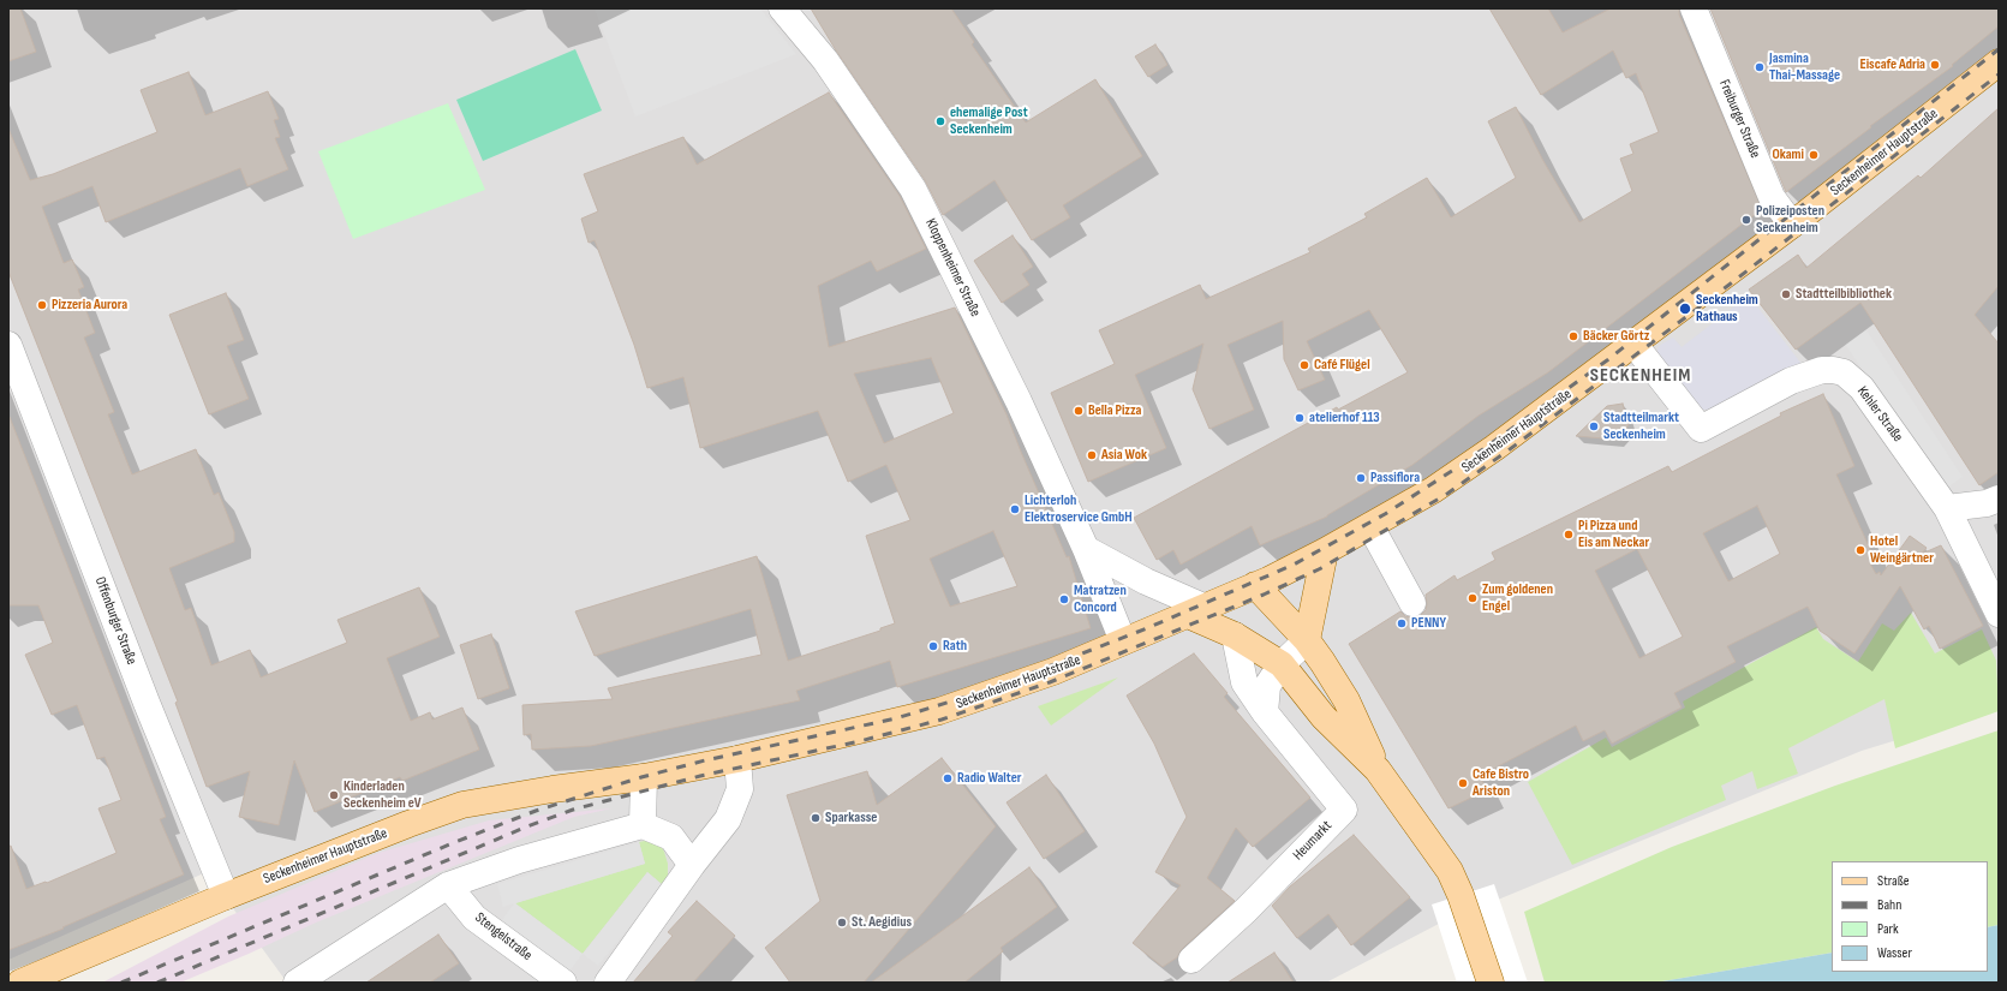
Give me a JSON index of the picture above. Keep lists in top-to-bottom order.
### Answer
{
  "streets": {
    "main road": ["Seckenheimer Hauptstraße"],
    "street": [
      "Freiburger Straße",
      "Kloppenheimer Straße",
      "Kehler Straße",
      "Offenburger Straße",
      "Heumarkt",
      "Stengelstraße"
    ]
  },
  "crossings": [
    ["Freiburger Straße", "Seckenheimer Hauptstraße"],
    ["Seckenheimer Hauptstraße", "Kloppenheimer Straße"],
    ["Seckenheimer Hauptstraße", "Kehler Straße"],
    ["Seckenheimer Hauptstraße", "Offenburger Straße"]
  ],
  "districts": ["SECKENHEIM"],
  "places": [
    "Eiscafe Adria",
    "Jasmina Thai-Massage",
    "ehemalige Post Seckenheim",
    "Okami",
    "Polizeiposten Seckenheim",
    "Stadtteilbibliothek",
    "Pizzeria Aurora",
    "Seckenheim Rathaus",
    "Bäcker Görtz",
    "Café Flügel",
    "Bella Pizza",
    "atelierhof 113",
    "Stadtteilmarkt Seckenheim",
    "Asia Wok",
    "Passiflora",
    "Lichterloh Elektroservice GmbH",
    "Pi Pizza und Eis am Neckar",
    "Hotel Weingärtner",
    "Zum goldenen Engel",
    "Matratzen Concord",
    "PENNY",
    "Rath",
    "Radio Walter",
    "Cafe Bistro Ariston",
    "Kinderladen Seckenheim eV",
    "Sparkasse",
    "St. Aegidius"
  ],
  "legend": [
    "Straße",
    "Bahn",
    "Park",
    "Wasser"
  ]
}
